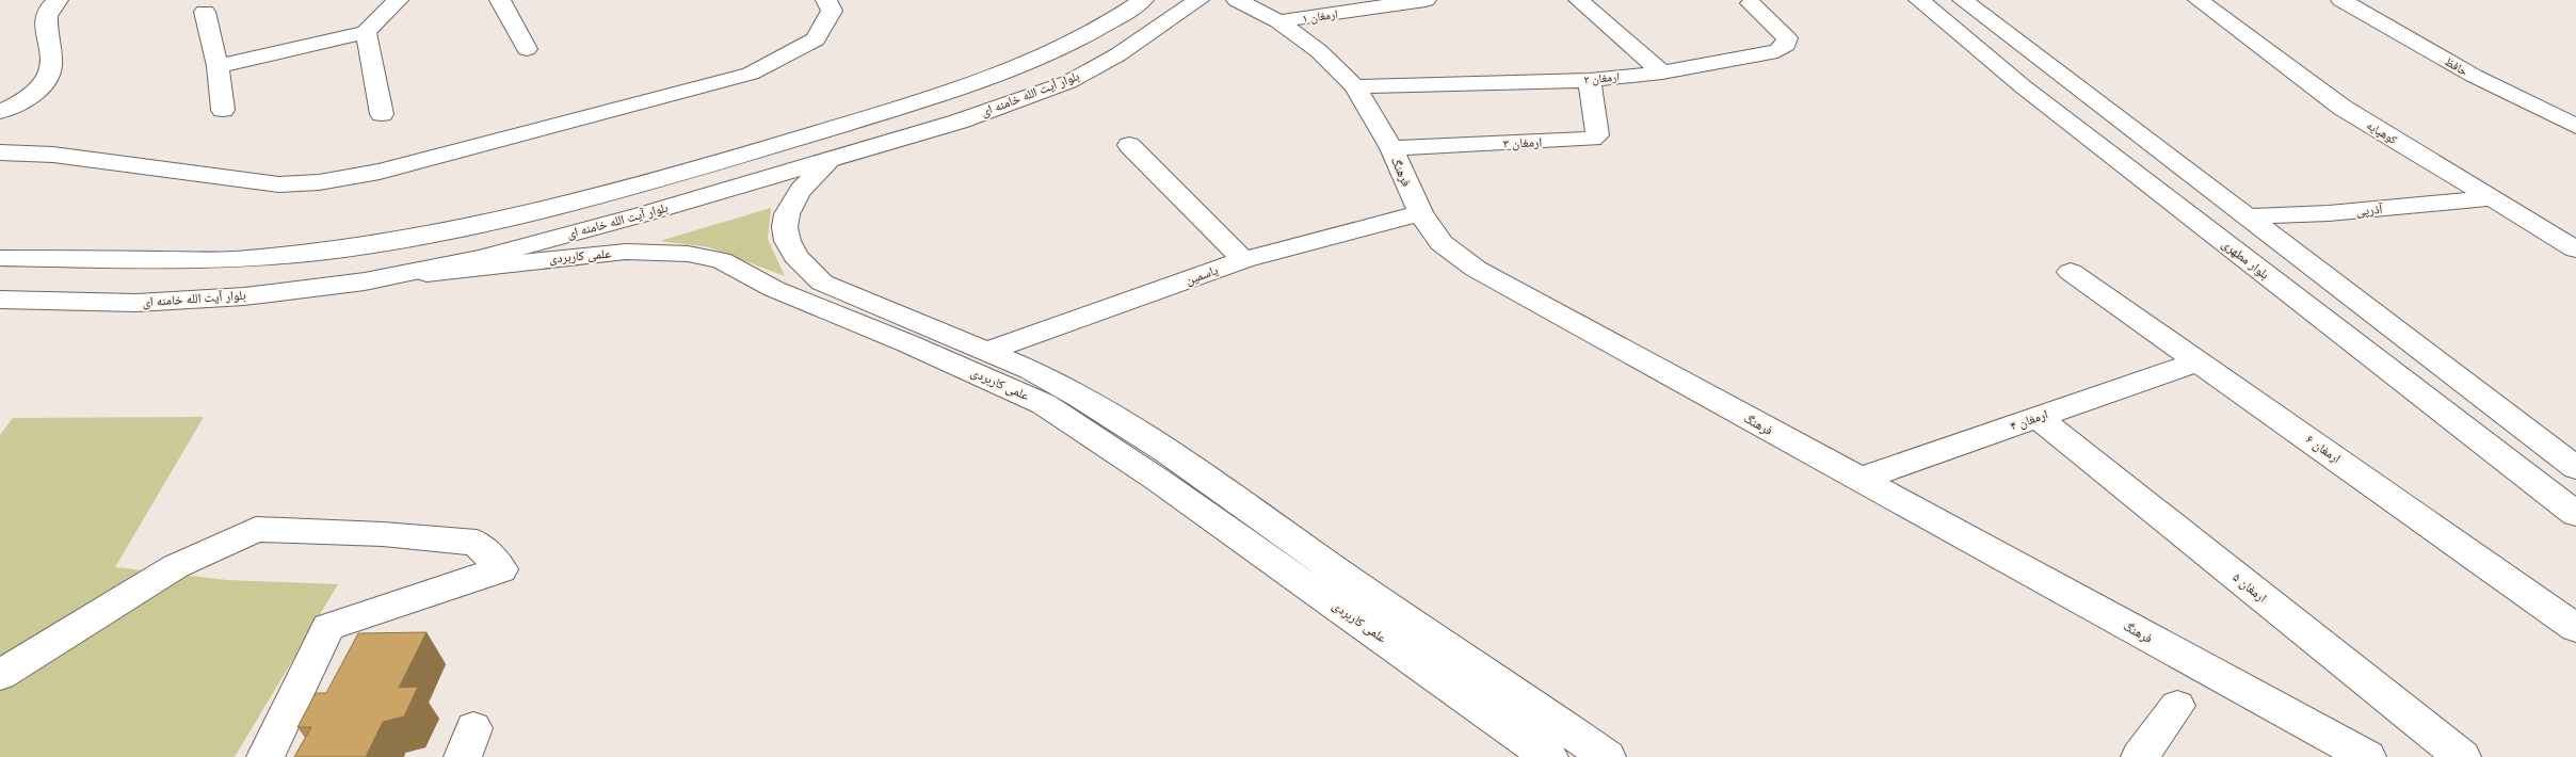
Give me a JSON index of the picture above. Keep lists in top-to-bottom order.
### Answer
{
  "streets": {
    "street": [
      "ارمغان ۱",
      "حافظ",
      "ارمغان ۲",
      "بلوار آیت الله خامنه ای",
      "کوهپایه",
      "ارمغان ۳",
      "فرهنگ",
      "آذرپی",
      "علمی کاربردی",
      "بلوار مطهری",
      "یاسمین",
      "ارمغان ۴",
      "ارمغان ۶",
      "ارمغان ۵"
    ]
  },
  "crossings": [
    ["ارمغان ۱", "فرهنگ"],
    ["ارمغان ۲", "ارمغان ۳"],
    ["ارمغان ۲", "فرهنگ"],
    ["بلوار آیت الله خامنه ای", "علمی کاربردی"],
    ["کوهپایه", "آذرپی"],
    ["ارمغان ۳", "فرهنگ"],
    ["فرهنگ", "یاسمین"],
    ["فرهنگ", "ارمغان ۴"],
    ["علمی کاربردی", "یاسمین"],
    ["ارمغان ۴", "ارمغان ۶"],
    ["ارمغان ۴", "ارمغان ۵"]
  ]
}
